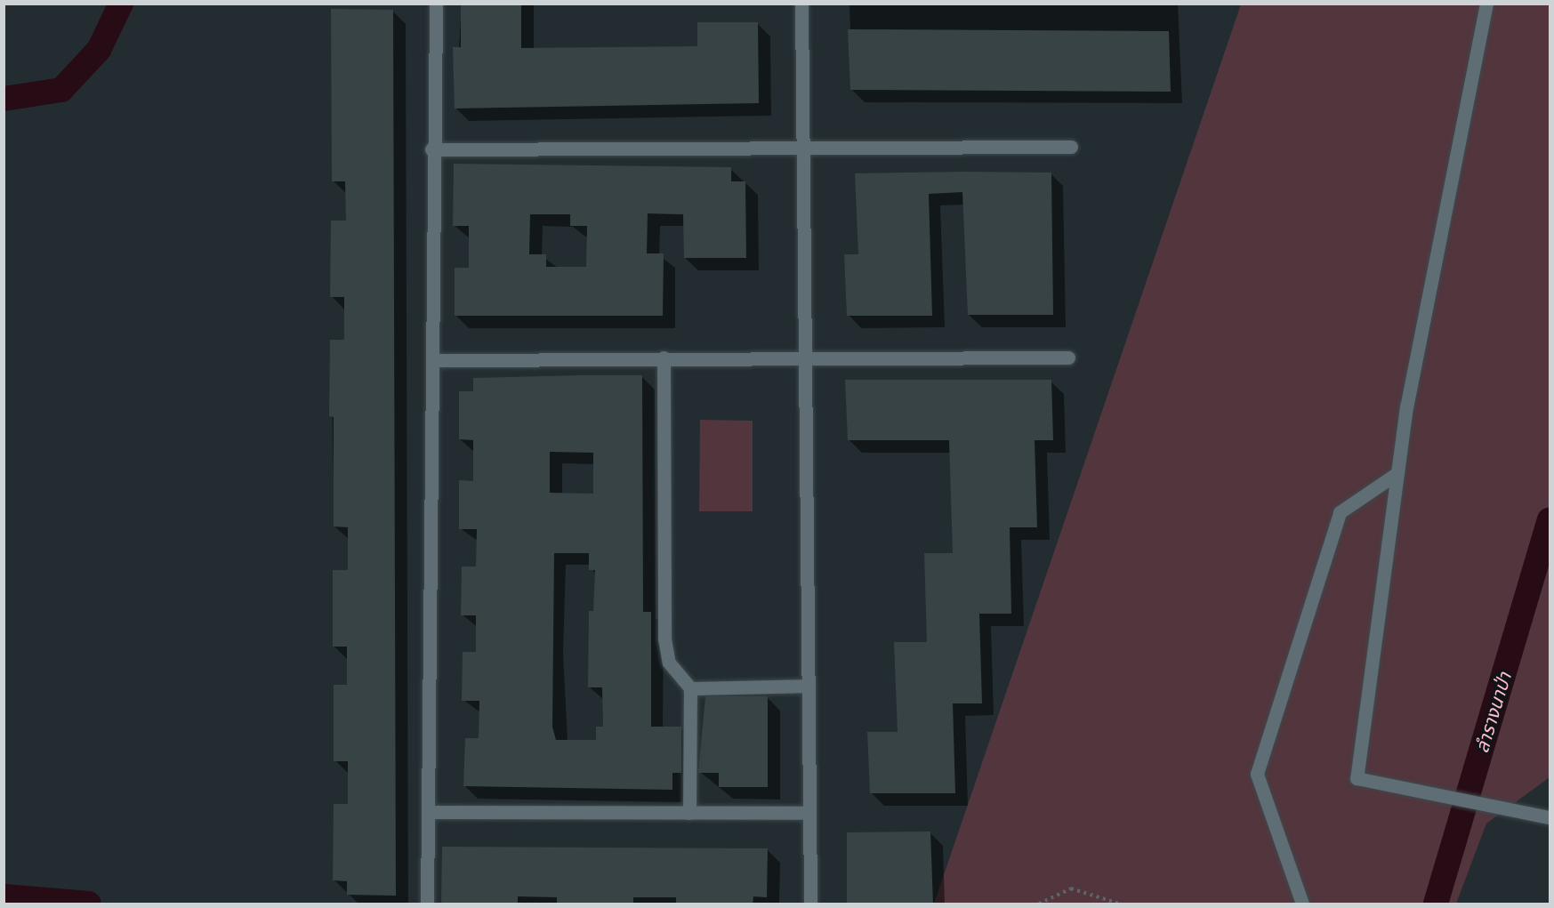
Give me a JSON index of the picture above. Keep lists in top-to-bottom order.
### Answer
{
  "water": ["ลำรางนาป่า"]
}
